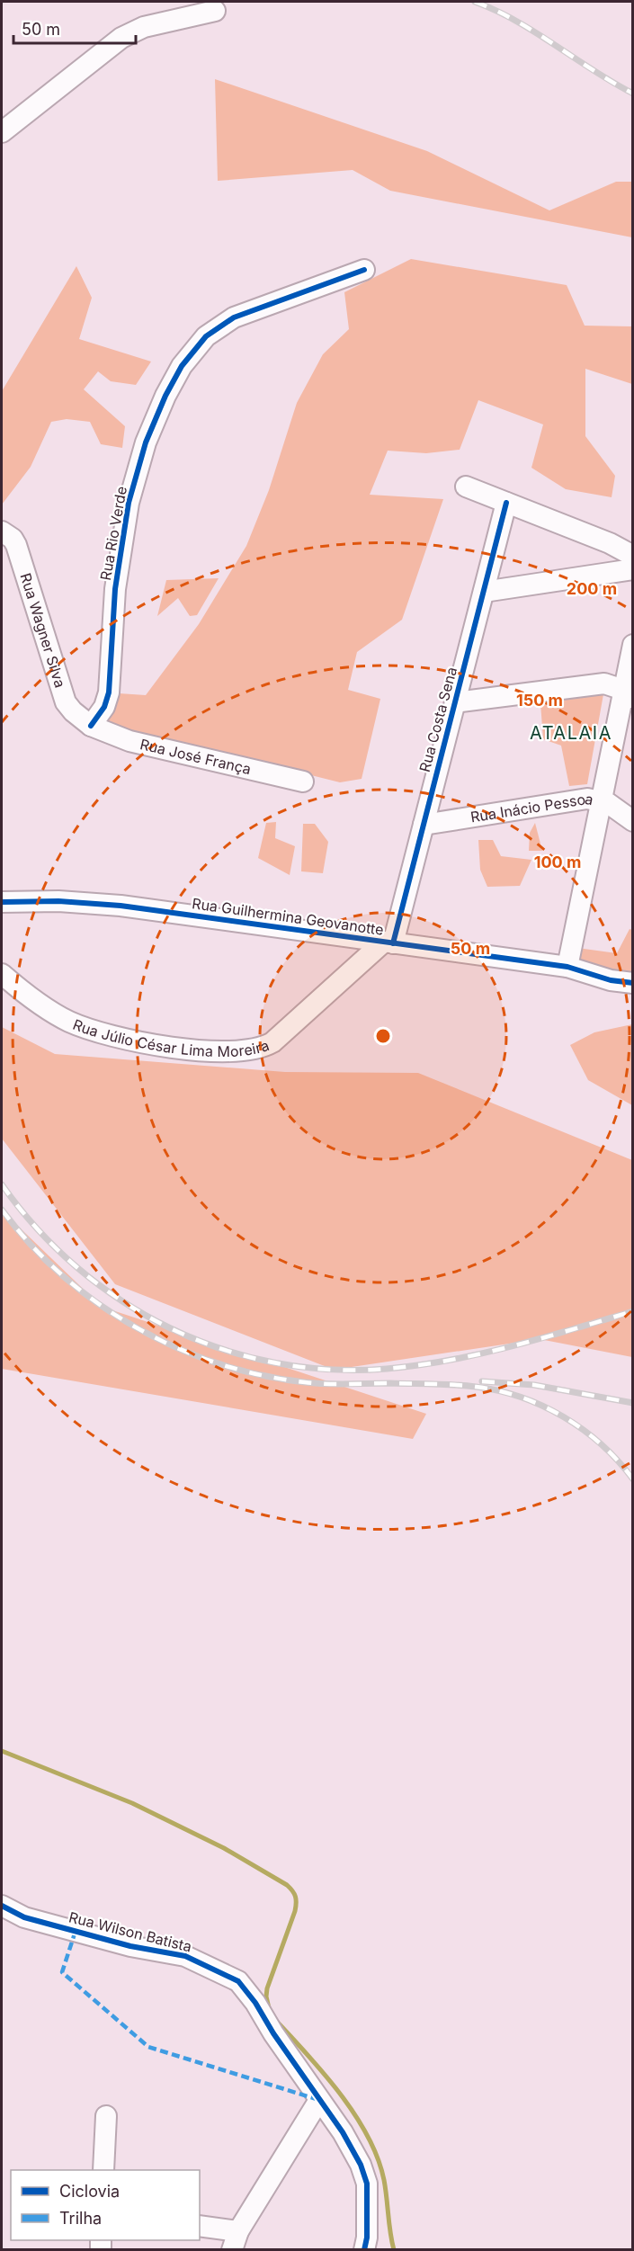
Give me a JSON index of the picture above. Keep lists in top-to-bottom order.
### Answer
{
  "streets": {
    "street": [
      "Rua Rio Verde",
      "Rua Wagner Silva",
      "Rua Costa Sena",
      "Rua José França",
      "Rua Inácio Pessoa",
      "Rua Guilhermina Geovanotte",
      "Rua Júlio César Lima Moreira",
      "Rua Wilson Batista"
    ]
  },
  "crossings": [
    ["Rua Rio Verde", "Rua Wagner Silva"],
    ["Rua Rio Verde", "Rua José França"],
    ["Rua Wagner Silva", "Rua José França"],
    ["Rua Costa Sena", "Rua Inácio Pessoa"],
    ["Rua Costa Sena", "Rua Guilhermina Geovanotte"],
    ["Rua Costa Sena", "Rua Júlio César Lima Moreira"],
    ["Rua Guilhermina Geovanotte", "Rua Júlio César Lima Moreira"]
  ],
  "districts": ["ATALAIA"],
  "legend": ["Ciclovia", "Trilha"],
  "scale_bar": "50 m",
  "rings": [
    "200 m",
    "150 m",
    "100 m",
    "50 m"
  ]
}
